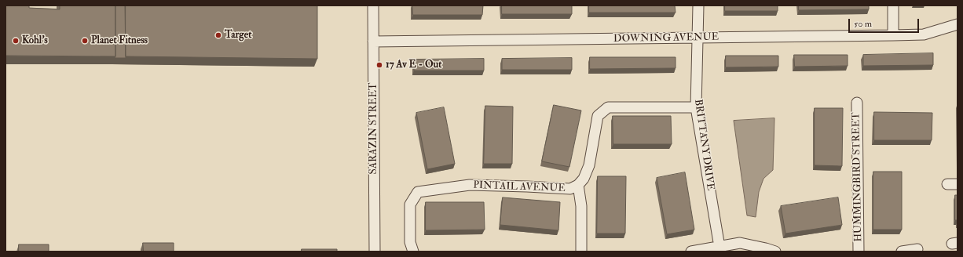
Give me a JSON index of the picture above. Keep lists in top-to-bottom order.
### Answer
{
  "streets": {
    "street": [
      "DOWNING AVENUE",
      "SARAZIN STREET",
      "BRITTANY DRIVE",
      "HUMMINGBIRD STREET",
      "PINTAIL AVENUE"
    ]
  },
  "crossings": [
    ["DOWNING AVENUE", "SARAZIN STREET"],
    ["DOWNING AVENUE", "BRITTANY DRIVE"],
    ["BRITTANY DRIVE", "PINTAIL AVENUE"]
  ],
  "places": [
    "Target",
    "Kohl's",
    "Planet Fitness",
    "17 Av E - Out"
  ],
  "scale_bar": "50 m"
}
